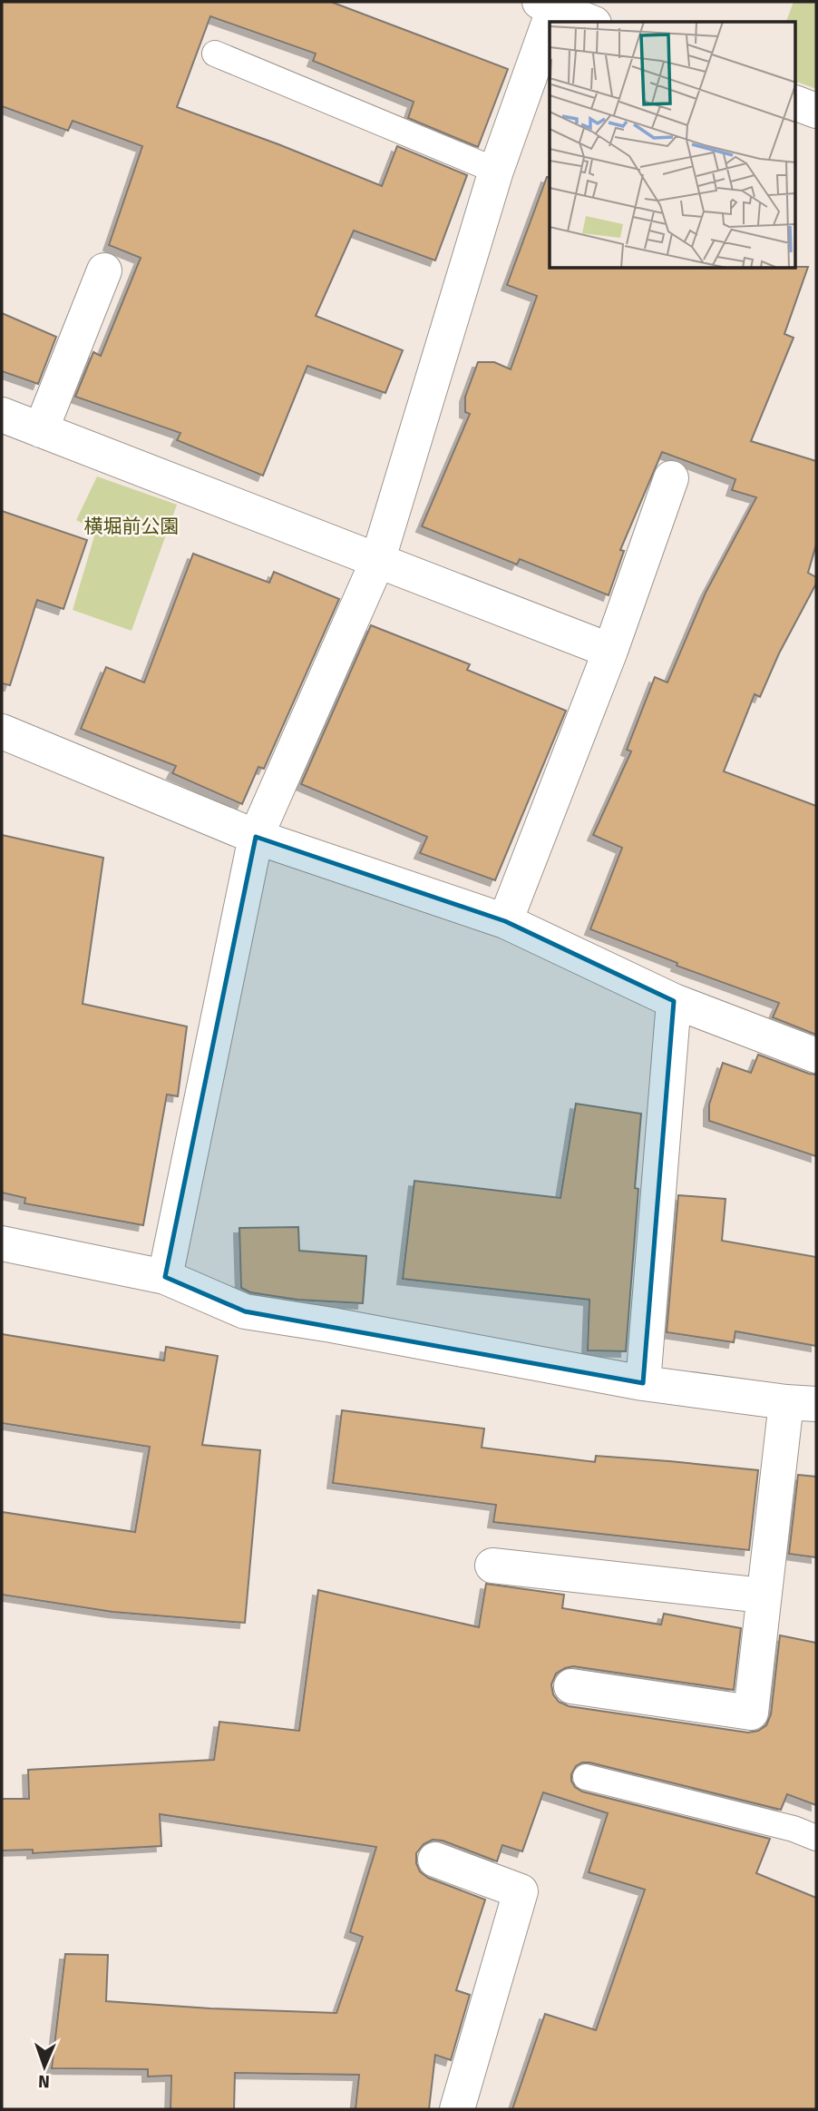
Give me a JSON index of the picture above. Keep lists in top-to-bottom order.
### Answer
{
  "parks": ["横堀前公園"],
  "north": "bottom"
}
